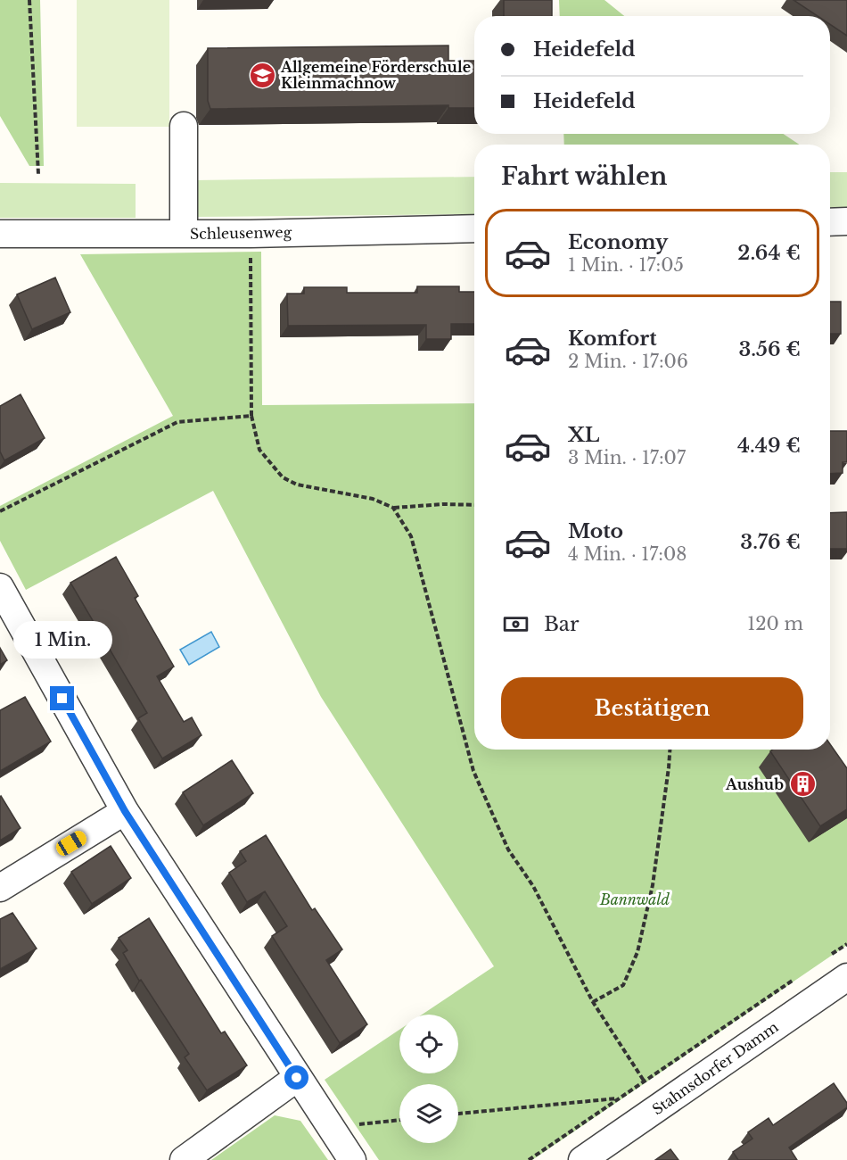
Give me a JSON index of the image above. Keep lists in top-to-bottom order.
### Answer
{
  "streets": {
    "street": ["Schleusenweg", "Stahnsdorfer Damm"]
  },
  "parks": ["Bannwald"],
  "places": {
    "school or university": ["Allgemeine Förderschule Kleinmachnow"],
    "building": ["Aushub"]
  },
  "page": {
    "banner": ["Heidefeld", "Heidefeld"],
    "heading": "Fahrt wählen",
    "list": [
      {
        "name": "Economy",
        "note": "1 Min. · 17:05",
        "value": "2.64 €"
      },
      {
        "name": "Komfort",
        "note": "2 Min. · 17:06",
        "value": "3.56 €"
      },
      {
        "name": "XL",
        "note": "3 Min. · 17:07",
        "value": "4.49 €"
      },
      {
        "name": "Moto",
        "note": "4 Min. · 17:08",
        "value": "3.76 €"
      }
    ],
    "pay": ["Bar", "120 m"],
    "bubble": "1 Min.",
    "buttons": "Bestätigen"
  }
}
